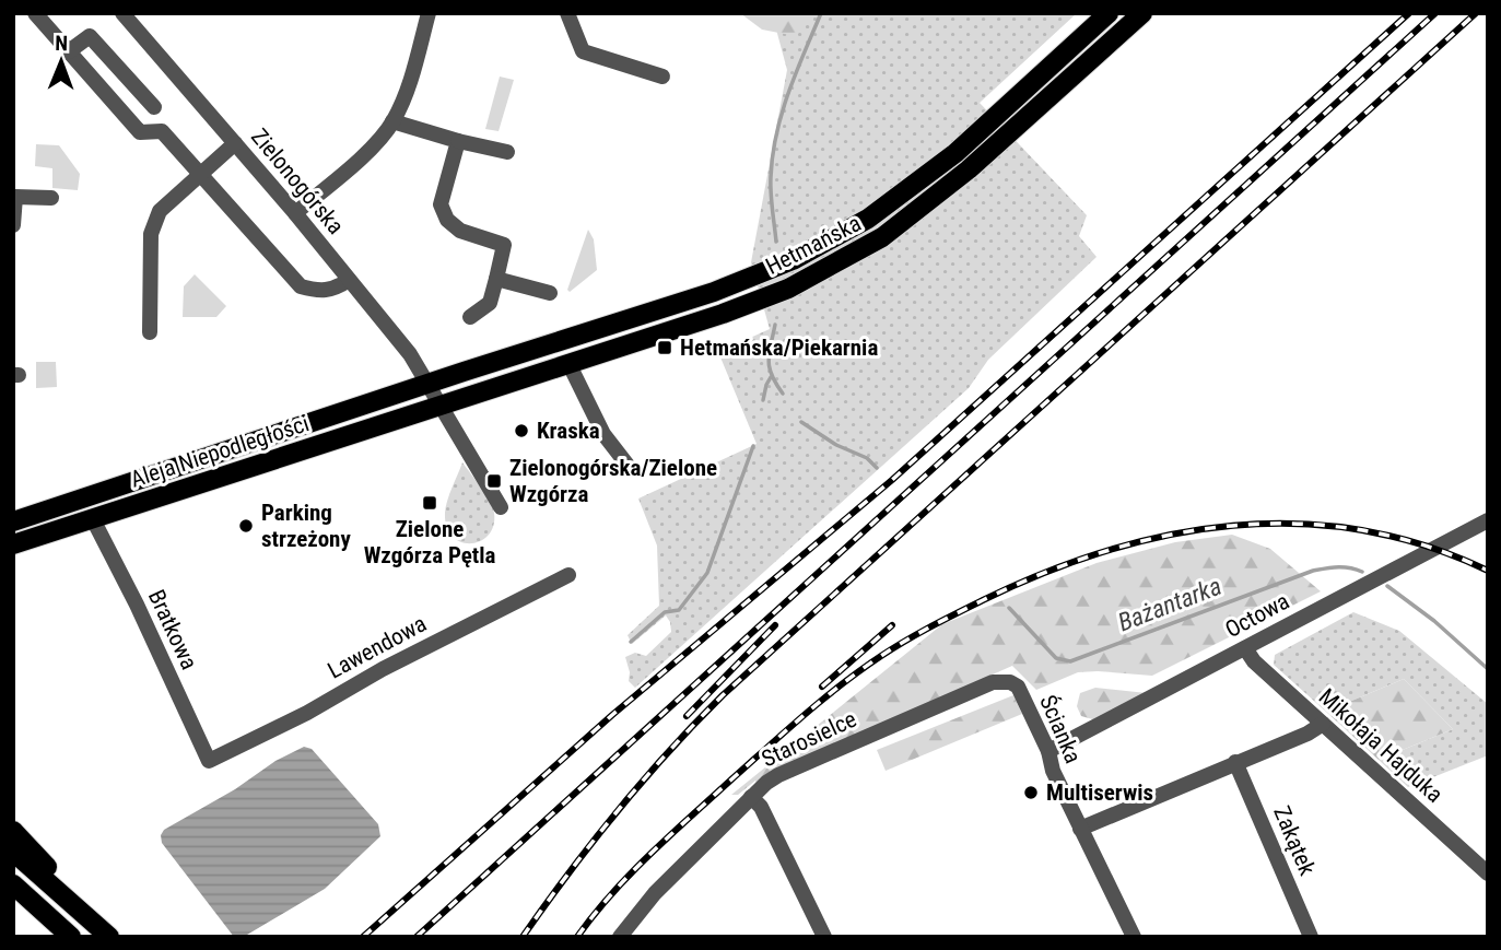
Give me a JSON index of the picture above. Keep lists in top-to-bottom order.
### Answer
{
  "streets": {
    "main road": ["Hetmańska", "Aleja Niepodległości"],
    "street": [
      "Zielonogórska",
      "Octowa",
      "Bratkowa",
      "Lawendowa",
      "Ścianka",
      "Starosielce",
      "Mikołaja Hajduka",
      "Zakątek"
    ]
  },
  "crossings": [
    ["Zielonogórska", "Hetmańska"],
    ["Zielonogórska", "Aleja Niepodległości"],
    ["Hetmańska", "Aleja Niepodległości"],
    ["Aleja Niepodległości", "Bratkowa"],
    ["Octowa", "Ścianka"],
    ["Octowa", "Mikołaja Hajduka"],
    ["Bratkowa", "Lawendowa"],
    ["Ścianka", "Starosielce"]
  ],
  "water": ["Bażantarka"],
  "places": {
    "transit": ["Hetmańska/Piekarnia", "Zielonogórska/Zielone Wzgórza", "Zielone Wzgórza Pętla"],
    "other": ["Kraska", "Parking strzeżony", "Multiserwis"]
  },
  "north": "top"
}
